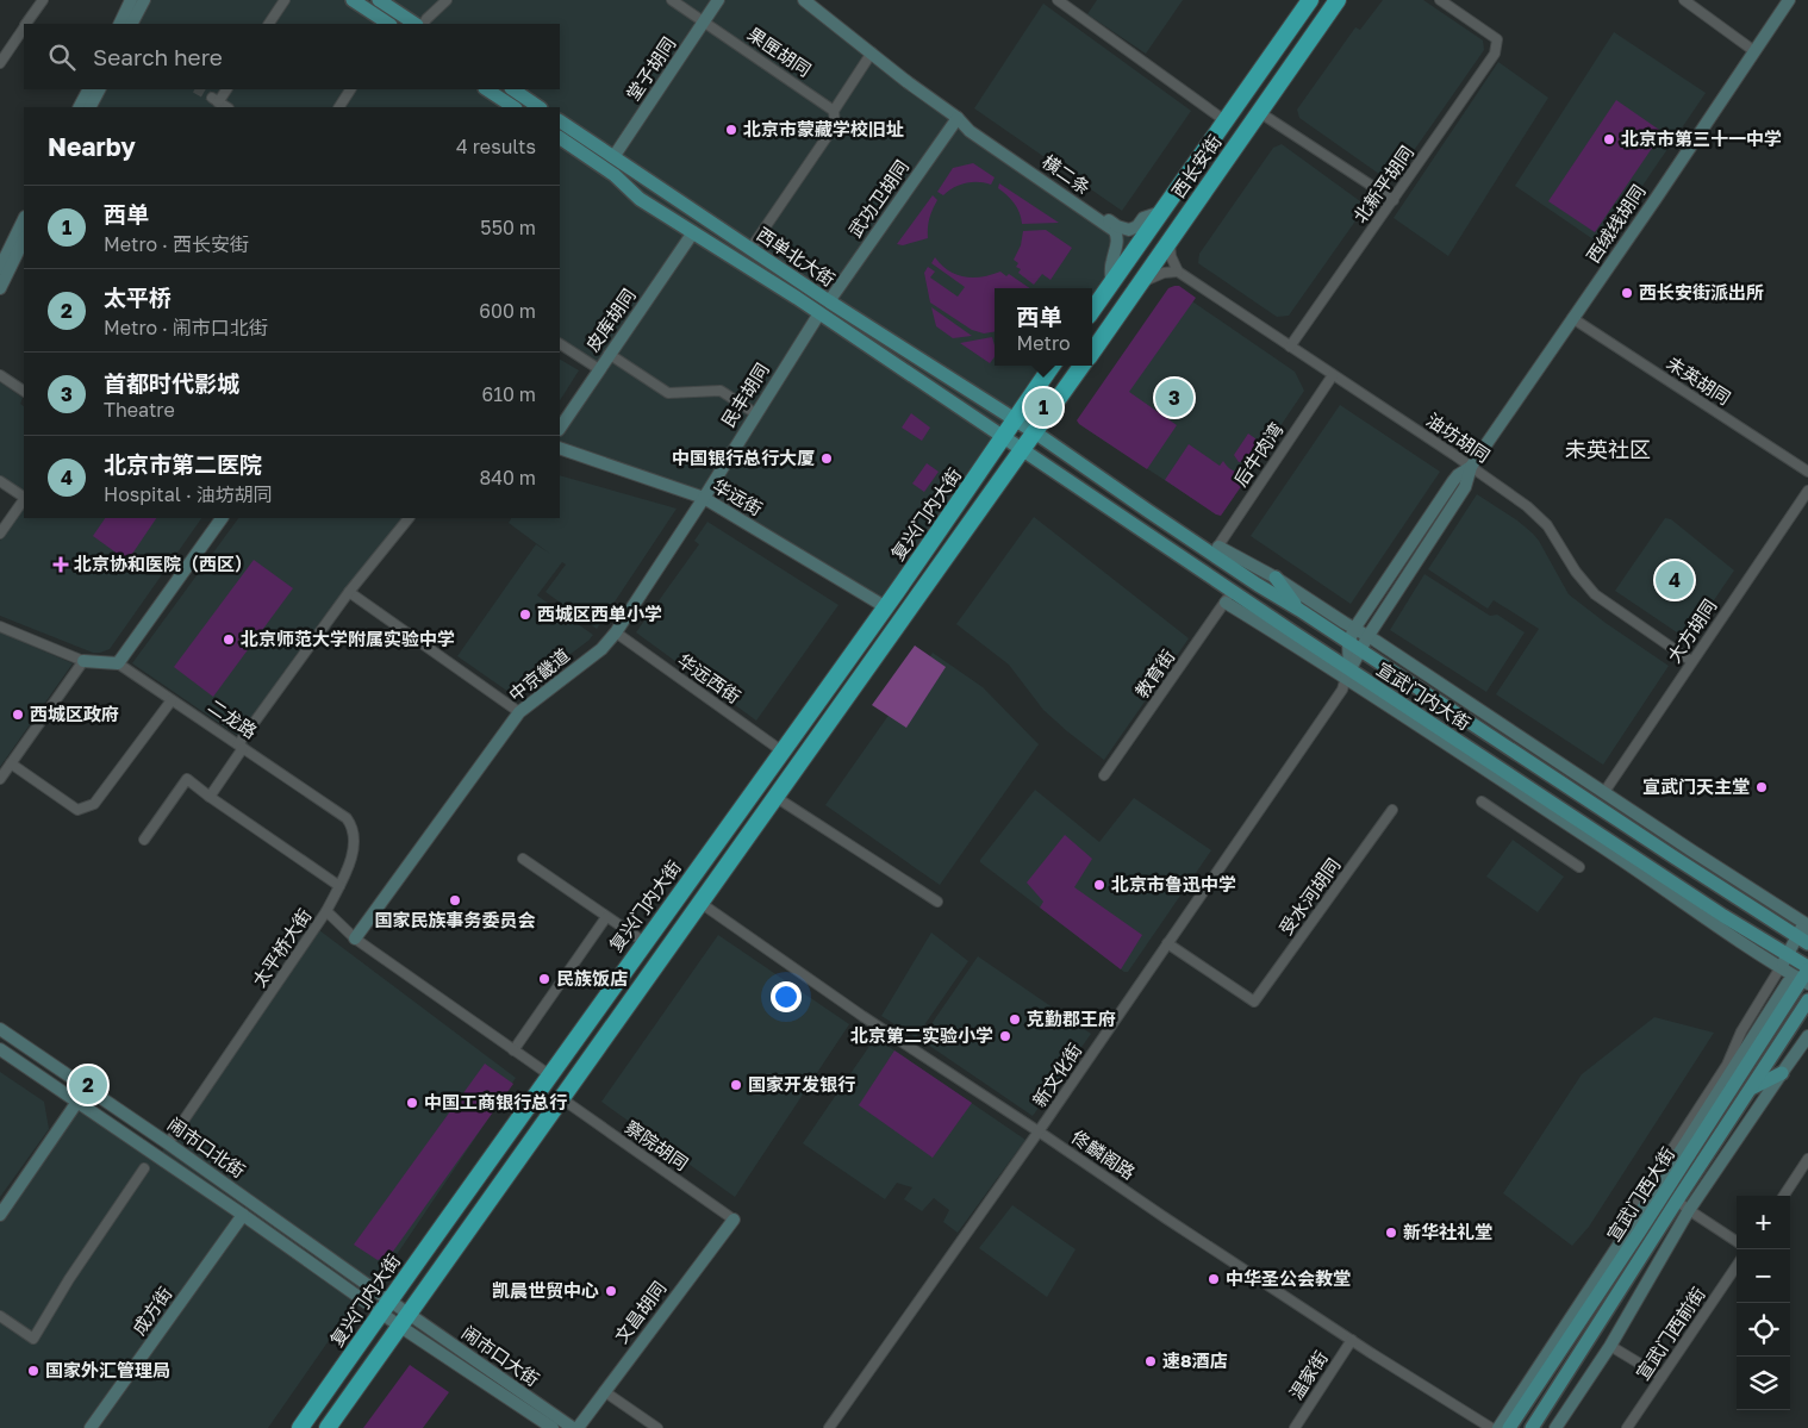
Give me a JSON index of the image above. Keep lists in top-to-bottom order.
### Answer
{
  "streets": {
    "highway": ["西长安街", "复兴门内大街"],
    "main road": ["西单北大街", "宣武门内大街", "宣武门西大街"],
    "street": [
      "果匣胡同",
      "堂子胡同",
      "横二条",
      "北新平胡同",
      "武功卫胡同",
      "西绒线胡同",
      "皮库胡同",
      "未英胡同",
      "民丰胡同",
      "油坊胡同",
      "后牛肉湾",
      "华远街",
      "大方胡同",
      "教育街",
      "中京畿道",
      "华远西街",
      "二龙路",
      "受水河胡同",
      "太平桥大街",
      "新文化街",
      "察院胡同",
      "闹市口北街",
      "佟麟阁路",
      "成方街",
      "文昌胡同",
      "宣武门西前街",
      "闹市口大街",
      "温家街"
    ]
  },
  "crossings": [
    ["果匣胡同", "堂子胡同"],
    ["堂子胡同", "西单北大街"],
    ["西长安街", "横二条"],
    ["横二条", "武功卫胡同"],
    ["北新平胡同", "油坊胡同"],
    ["武功卫胡同", "西单北大街"],
    ["西绒线胡同", "未英胡同"],
    ["西绒线胡同", "油坊胡同"],
    ["西绒线胡同", "宣武门内大街"],
    ["西单北大街", "皮库胡同"],
    ["西单北大街", "民丰胡同"],
    ["西单北大街", "复兴门内大街"],
    ["西单北大街", "宣武门内大街"],
    ["民丰胡同", "华远街"],
    ["民丰胡同", "中京畿道"],
    ["油坊胡同", "后牛肉湾"],
    ["油坊胡同", "大方胡同"],
    ["后牛肉湾", "宣武门内大街"],
    ["华远街", "复兴门内大街"],
    ["华远街", "中京畿道"],
    ["复兴门内大街", "华远西街"],
    ["复兴门内大街", "太平桥大街"],
    ["复兴门内大街", "闹市口北街"],
    ["教育街", "宣武门内大街"],
    ["中京畿道", "华远西街"],
    ["中京畿道", "太平桥大街"],
    ["宣武门内大街", "新文化街"],
    ["宣武门内大街", "宣武门西大街"],
    ["二龙路", "太平桥大街"],
    ["受水河胡同", "新文化街"],
    ["太平桥大街", "闹市口北街"],
    ["新文化街", "佟麟阁路"],
    ["察院胡同", "文昌胡同"],
    ["闹市口北街", "成方街"],
    ["佟麟阁路", "温家街"]
  ],
  "districts": ["未英社区"],
  "places": {
    "other": [
      "北京市蒙藏学校旧址",
      "北京市第三十一中学",
      "西长安街派出所",
      "中国银行总行大厦",
      "西城区西单小学",
      "北京师范大学附属实验中学",
      "西城区政府",
      "宣武门天主堂",
      "北京市鲁迅中学",
      "国家民族事务委员会",
      "民族饭店",
      "克勤郡王府",
      "北京第二实验小学",
      "国家开发银行",
      "中国工商银行总行",
      "新华社礼堂",
      "中华圣公会教堂",
      "凯晨世贸中心",
      "速8酒店",
      "国家外汇管理局"
    ],
    "health": ["北京协和医院（西区）"]
  },
  "page": {
    "search": "Search here",
    "heading": ["Nearby", "4 results"],
    "list": [
      {
        "mark": "1",
        "name": "西单",
        "note": "Metro · 西长安街",
        "value": "550 m"
      },
      {
        "mark": "2",
        "name": "太平桥",
        "note": "Metro · 闹市口北街",
        "value": "600 m"
      },
      {
        "mark": "3",
        "name": "首都时代影城",
        "note": "Theatre",
        "value": "610 m"
      },
      {
        "mark": "4",
        "name": "北京市第二医院",
        "note": "Hospital · 油坊胡同",
        "value": "840 m"
      }
    ],
    "popup": ["西单", "Metro"],
    "pins": [
      "3",
      "1",
      "4",
      "2"
    ],
    "map_buttons": ["+", "−"]
  }
}
